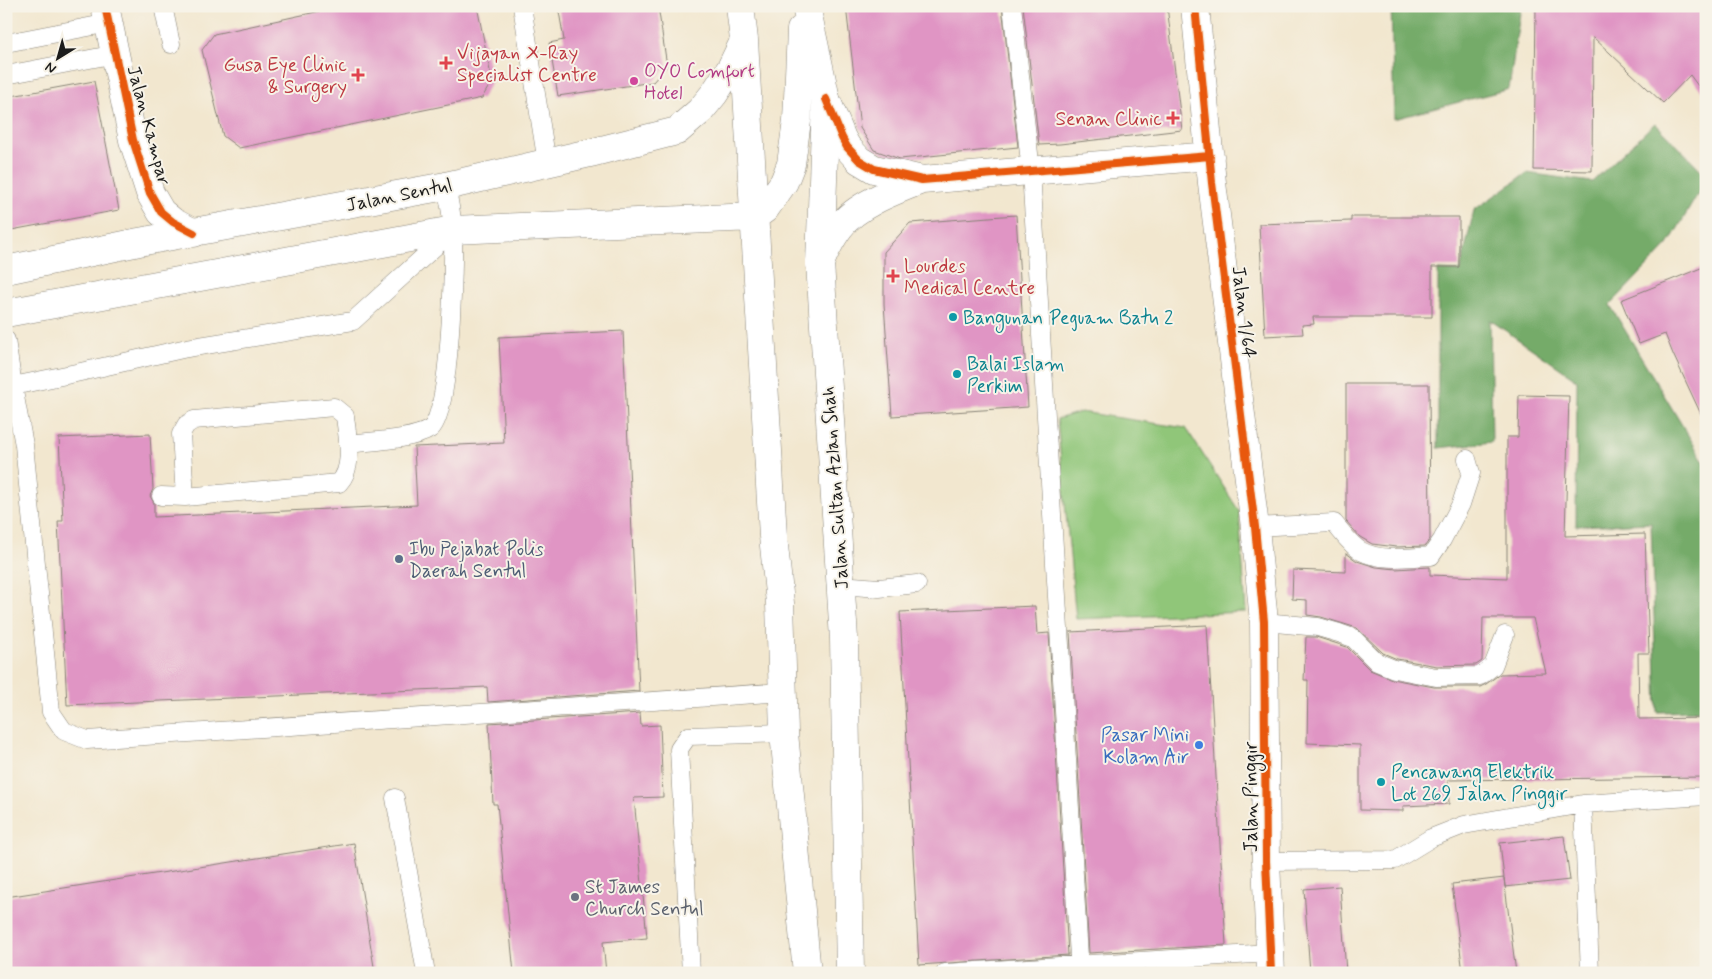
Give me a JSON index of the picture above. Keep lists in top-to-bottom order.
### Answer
{
  "streets": {
    "main road": [
      "Jalan Kampar",
      "Jalan Sentul",
      "Jalan 1/64",
      "Jalan Sultan Azlan Shah",
      "Jalan Pinggir"
    ]
  },
  "crossings": [
    ["Jalan Kampar", "Jalan Sentul"],
    ["Jalan 1/64", "Jalan Pinggir"]
  ],
  "places": {
    "health": [
      "Vijayan X-Ray Specialist Centre",
      "Gusa Eye Clinic & Surgery",
      "Senan Clinic",
      "Lourdes Medical Centre"
    ],
    "other": [
      "OYO Comfort Hotel",
      "Bangunan Peguam Batu 2",
      "Balai Islam Perkim",
      "Ibu Pejabat Polis Daerah Sentul",
      "Pasar Mini Kolam Air",
      "Pencawang Elektrik Lot 269 Jalan Pinggir",
      "St James Church Sentul"
    ]
  },
  "north": "bottom left"
}
